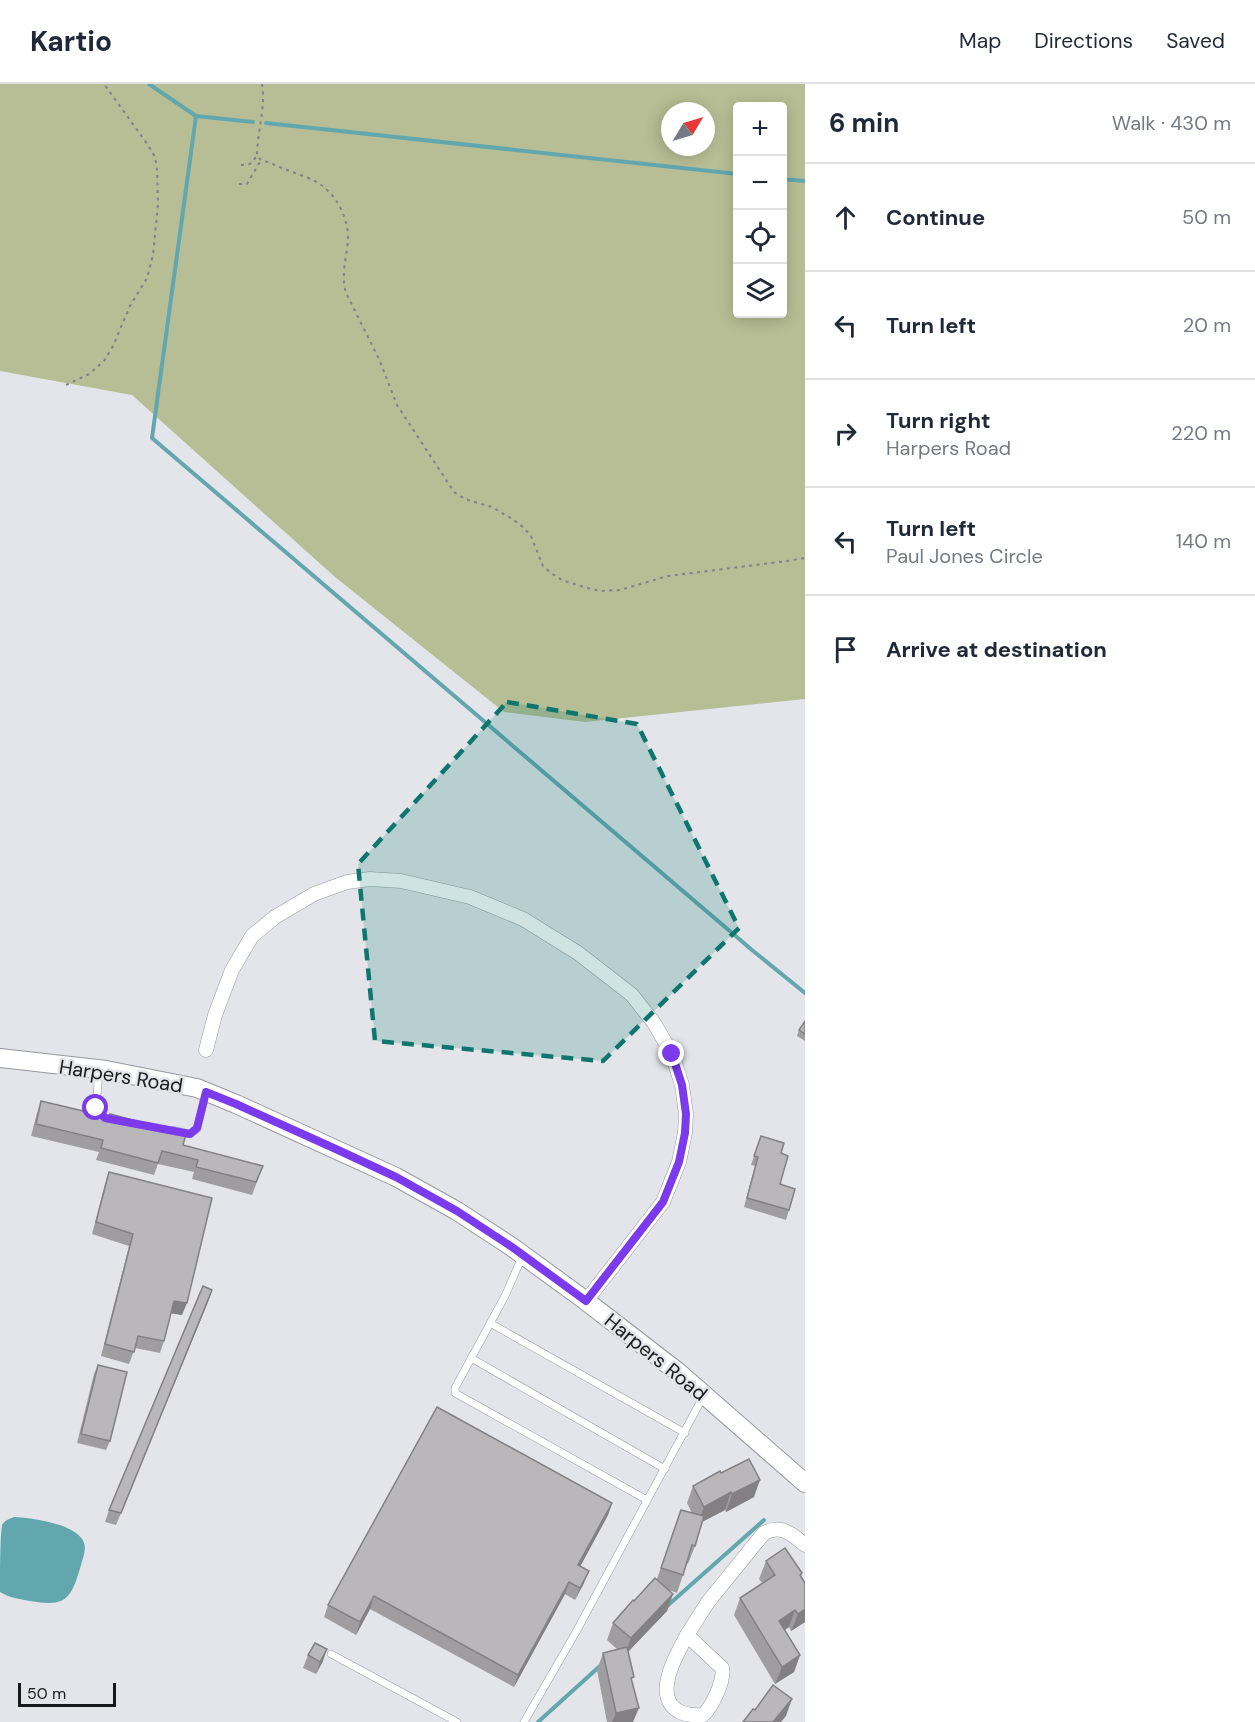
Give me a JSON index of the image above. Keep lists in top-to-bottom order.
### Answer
{
  "streets": {
    "street": ["Harpers Road"]
  },
  "scale_bar": "50 m",
  "north": "top right",
  "page": {
    "header": "Kartio",
    "nav": ["Map", "Directions", "Saved"],
    "heading": ["6 min", "Walk · 430 m"],
    "map_buttons": ["+", "−"],
    "list": [
      ["Continue", "50 m"],
      ["Turn left", "20 m"],
      ["Turn right", "Harpers Road", "220 m"],
      ["Turn left", "Paul Jones Circle", "140 m"],
      "Arrive at destination"
    ],
    "scale": "50 m"
  }
}
